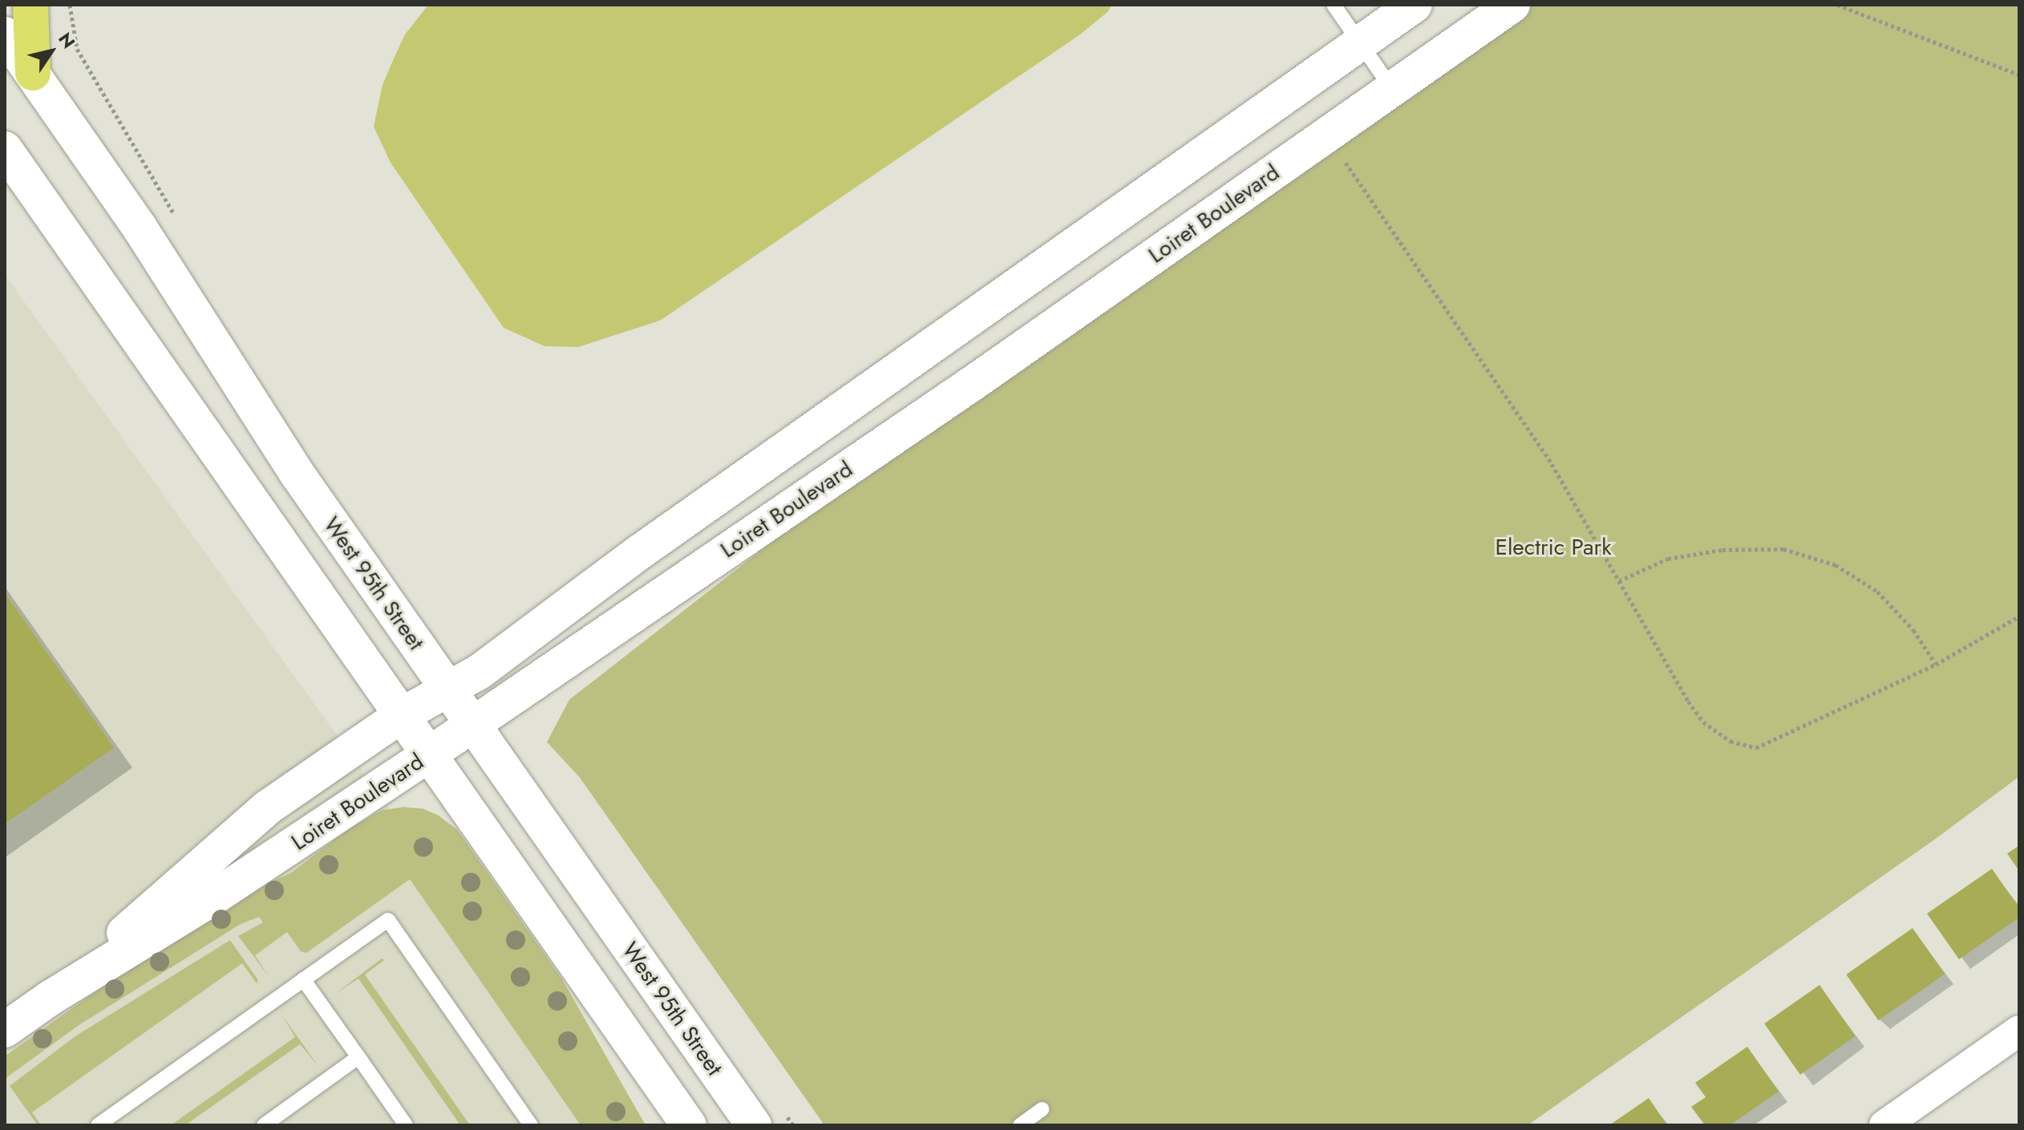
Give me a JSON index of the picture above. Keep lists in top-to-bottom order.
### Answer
{
  "streets": {
    "street": ["Loiret Boulevard", "West 95th Street"]
  },
  "crossings": [
    ["Loiret Boulevard", "West 95th Street"]
  ],
  "parks": ["Electric Park"],
  "north": "top right"
}
